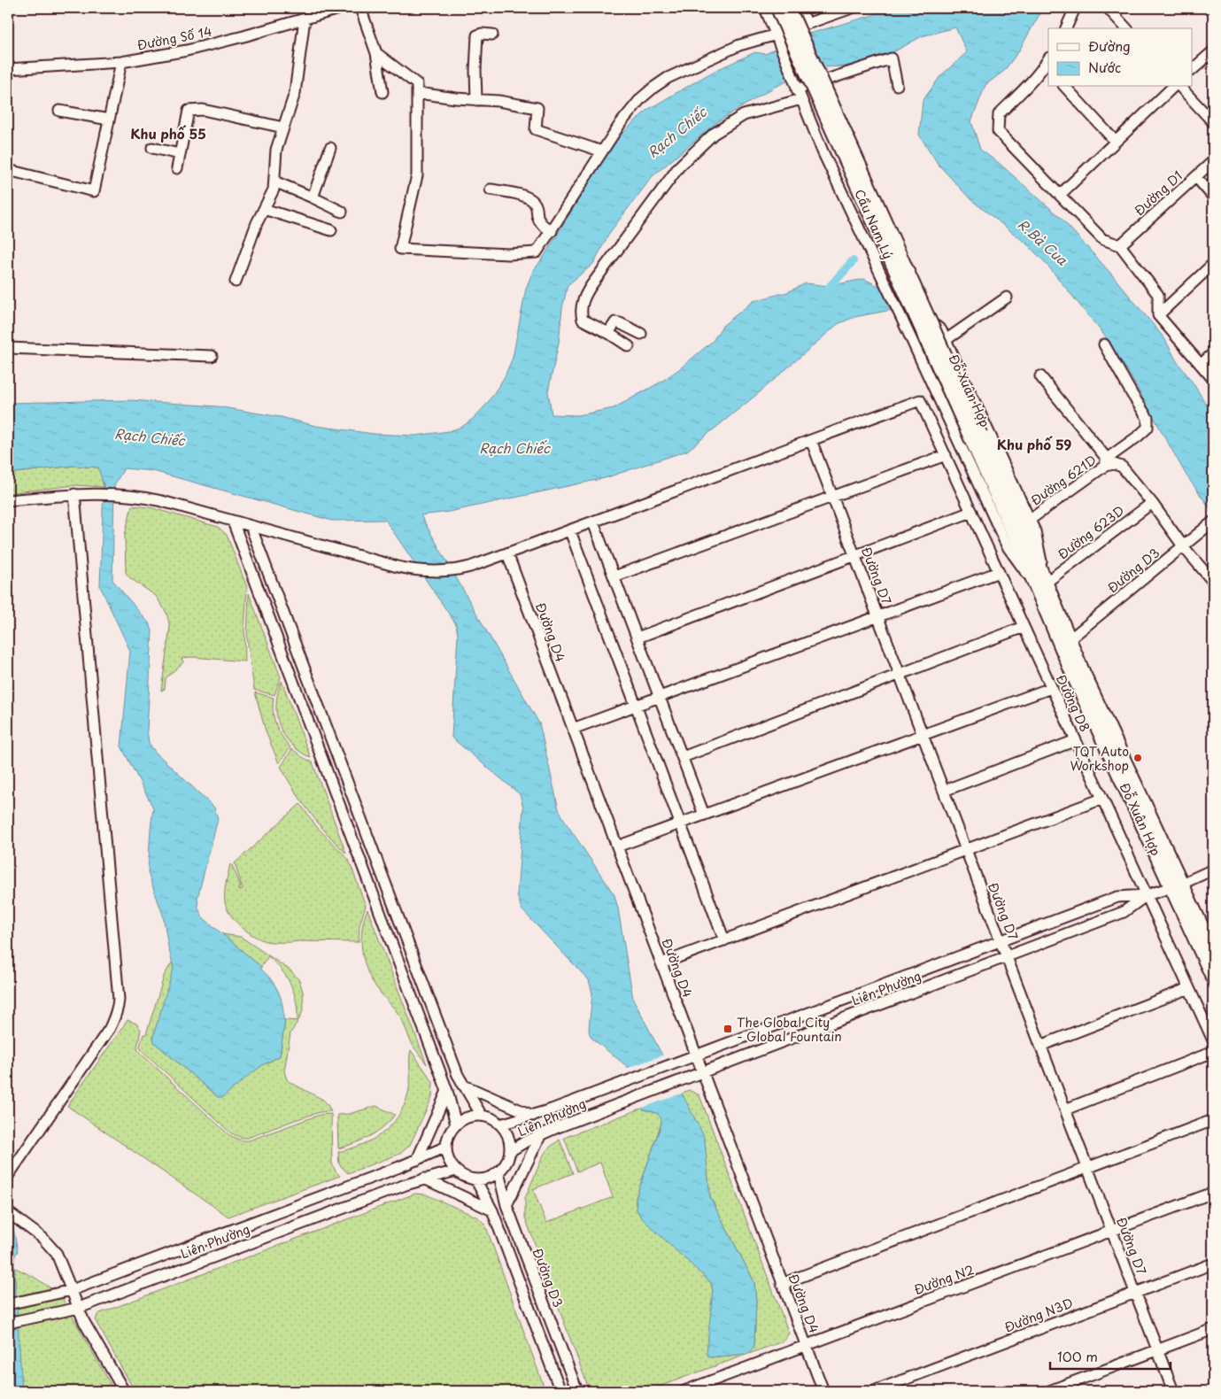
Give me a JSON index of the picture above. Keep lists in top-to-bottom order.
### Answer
{
  "streets": {
    "main road": ["Cầu Nam Lý", "Đỗ Xuân Hợp"],
    "street": [
      "Đường Số 14",
      "Đường D1",
      "Đường 621D",
      "Đường 623D",
      "Đường D3",
      "Đường D7",
      "Đường D4",
      "Đường D8",
      "Liên Phường",
      "Đường N2",
      "Đường N3D"
    ]
  },
  "crossings": [
    ["Cầu Nam Lý", "Đỗ Xuân Hợp"],
    ["Đỗ Xuân Hợp", "Đường 621D"],
    ["Đỗ Xuân Hợp", "Đường 623D"],
    ["Đỗ Xuân Hợp", "Đường D3"],
    ["Đỗ Xuân Hợp", "Liên Phường"],
    ["Đường D3", "Liên Phường"],
    ["Đường D7", "Đường D8"],
    ["Đường D7", "Liên Phường"],
    ["Đường D7", "Đường N2"],
    ["Đường D7", "Đường N3D"],
    ["Đường D4", "Liên Phường"],
    ["Đường D4", "Đường N2"],
    ["Đường D8", "Liên Phường"]
  ],
  "districts": ["Khu phố 55", "Khu phố 59"],
  "water": ["Rạch Chiếc", "R.Bà Cua"],
  "places": {
    "other": ["TQT Auto Workshop"],
    "transit": ["The Global City - Global Fountain"]
  },
  "legend": ["Đường", "Nước"],
  "scale_bar": "100 m"
}
